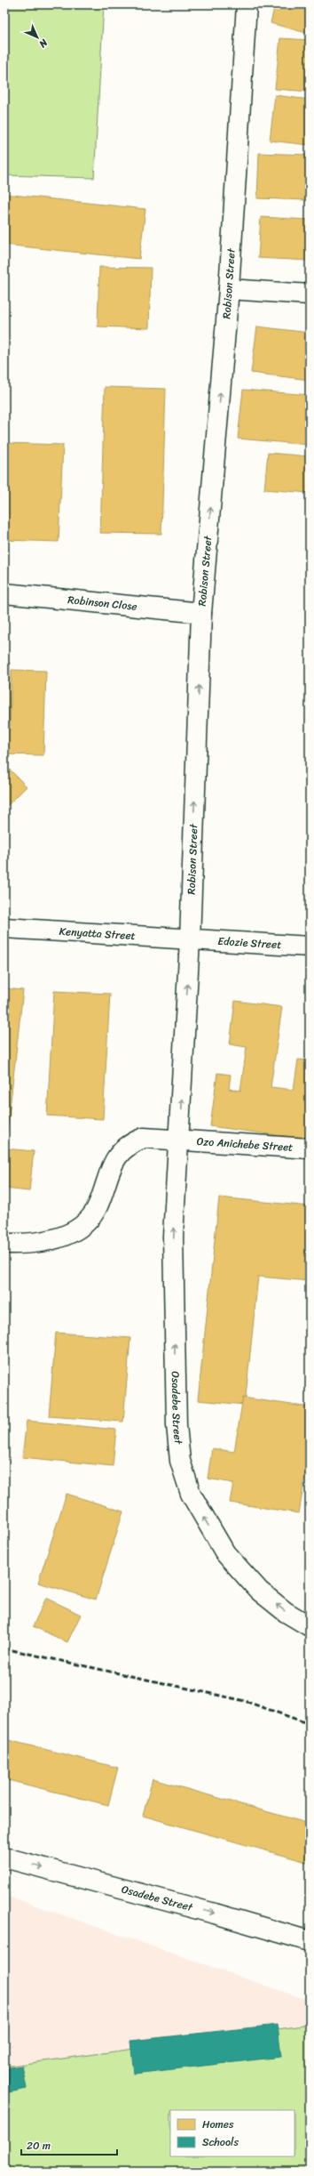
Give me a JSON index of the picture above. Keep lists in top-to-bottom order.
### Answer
{
  "streets": {
    "main road": [
      "Robison Street",
      "Robinson Close",
      "Kenyatta Street",
      "Edozie Street",
      "Ozo Anichebe Street",
      "Osadebe Street"
    ]
  },
  "crossings": [
    ["Robison Street", "Robinson Close"],
    ["Robison Street", "Kenyatta Street"],
    ["Robison Street", "Edozie Street"],
    ["Robison Street", "Ozo Anichebe Street"],
    ["Robison Street", "Osadebe Street"],
    ["Kenyatta Street", "Edozie Street"],
    ["Ozo Anichebe Street", "Osadebe Street"]
  ],
  "one_way": ["Robison Street"],
  "legend": ["Homes", "Schools"],
  "scale_bar": "20 m",
  "north": "bottom right"
}
